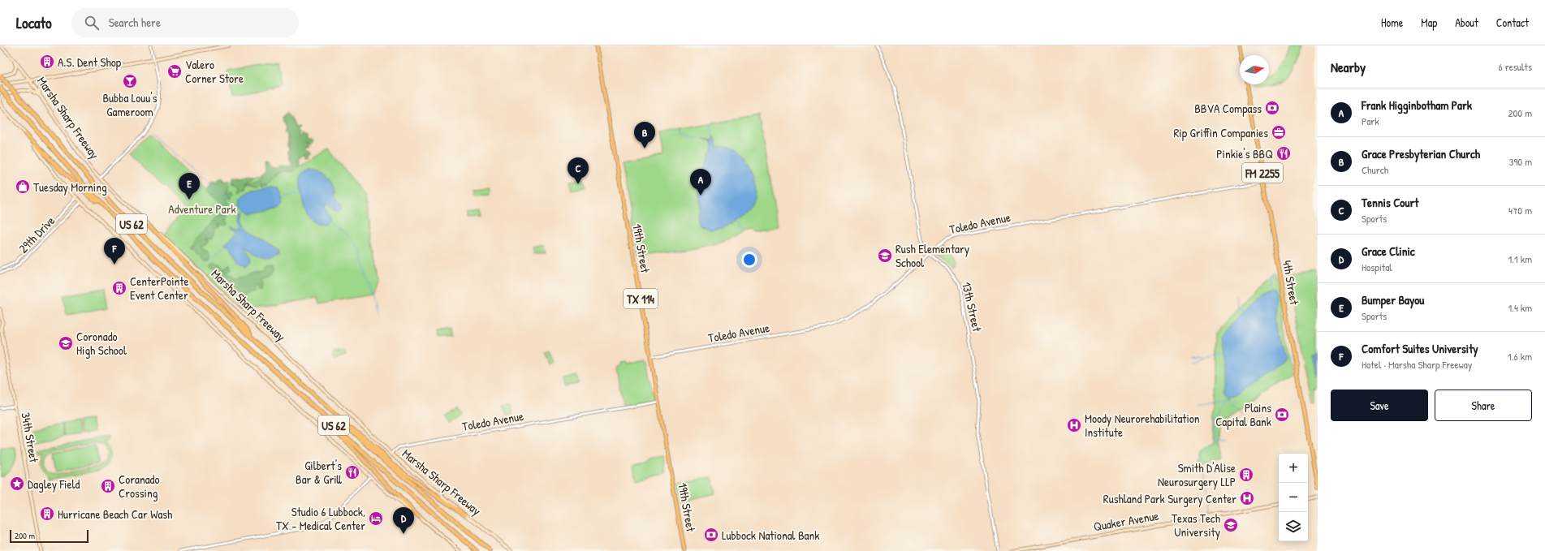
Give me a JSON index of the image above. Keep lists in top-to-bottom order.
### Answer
{
  "streets": {
    "highway": ["Marsha Sharp Freeway", "US 62"],
    "main road": [
      "FM 2255",
      "19th Street",
      "4th Street",
      "TX 114",
      "34th Street",
      "Quaker Avenue"
    ],
    "street": ["Toledo Avenue", "29th Drive", "13th Street"]
  },
  "crossings": [
    ["Marsha Sharp Freeway", "Toledo Avenue"],
    ["Toledo Avenue", "19th Street"],
    ["Toledo Avenue", "4th Street"],
    ["Toledo Avenue", "13th Street"]
  ],
  "parks": ["Adventure Park"],
  "places": {
    "building": [
      "A.S. Dent Shop",
      "CenterPointe Event Center",
      "Smith D'Alise Neurosurgery LLP",
      "Coranado Crossing",
      "Hurricane Beach Car Wash"
    ],
    "supermarket": ["Valero Corner Store"],
    "bar": ["Bubba Louu's Gameroom"],
    "bank": ["BBVA Compass", "Plains Capital Bank", "Lubbock National Bank"],
    "office": ["Rip Griffin Companies"],
    "restaurant": ["Pinkie's BBQ", "Gilbert's Bar & Grill"],
    "shop": ["Tuesday Morning"],
    "school or university": ["Rush Elementary School", "Coronado High School", "Texas Tech University"],
    "hospital": ["Moody Neurorehabilitation Institute", "Rushland Park Surgery Center"],
    "place": ["Dagley Field"],
    "hotel": ["Studio 6 Lubbock, TX - Medical Center"]
  },
  "scale_bar": "200 m",
  "north": "right",
  "page": {
    "header": "Locato",
    "search": "Search here",
    "nav": [
      "Home",
      "Map",
      "About",
      "Contact"
    ],
    "heading": ["Nearby", "6 results"],
    "list": [
      {
        "mark": "A",
        "name": "Frank Higginbotham Park",
        "note": "Park",
        "value": "200 m"
      },
      {
        "mark": "B",
        "name": "Grace Presbyterian Church",
        "note": "Church",
        "value": "390 m"
      },
      {
        "mark": "C",
        "name": "Tennis Court",
        "note": "Sports",
        "value": "470 m"
      },
      {
        "mark": "D",
        "name": "Grace Clinic",
        "note": "Hospital",
        "value": "1.1 km"
      },
      {
        "mark": "E",
        "name": "Bumper Bayou",
        "note": "Sports",
        "value": "1.4 km"
      },
      {
        "mark": "F",
        "name": "Comfort Suites University",
        "note": "Hotel · Marsha Sharp Freeway",
        "value": "1.6 km"
      }
    ],
    "pins": [
      "B",
      "C",
      "A",
      "E",
      "F",
      "D"
    ],
    "buttons": ["Save", "Share"],
    "map_buttons": ["+", "−"],
    "scale": "200 m"
  }
}
